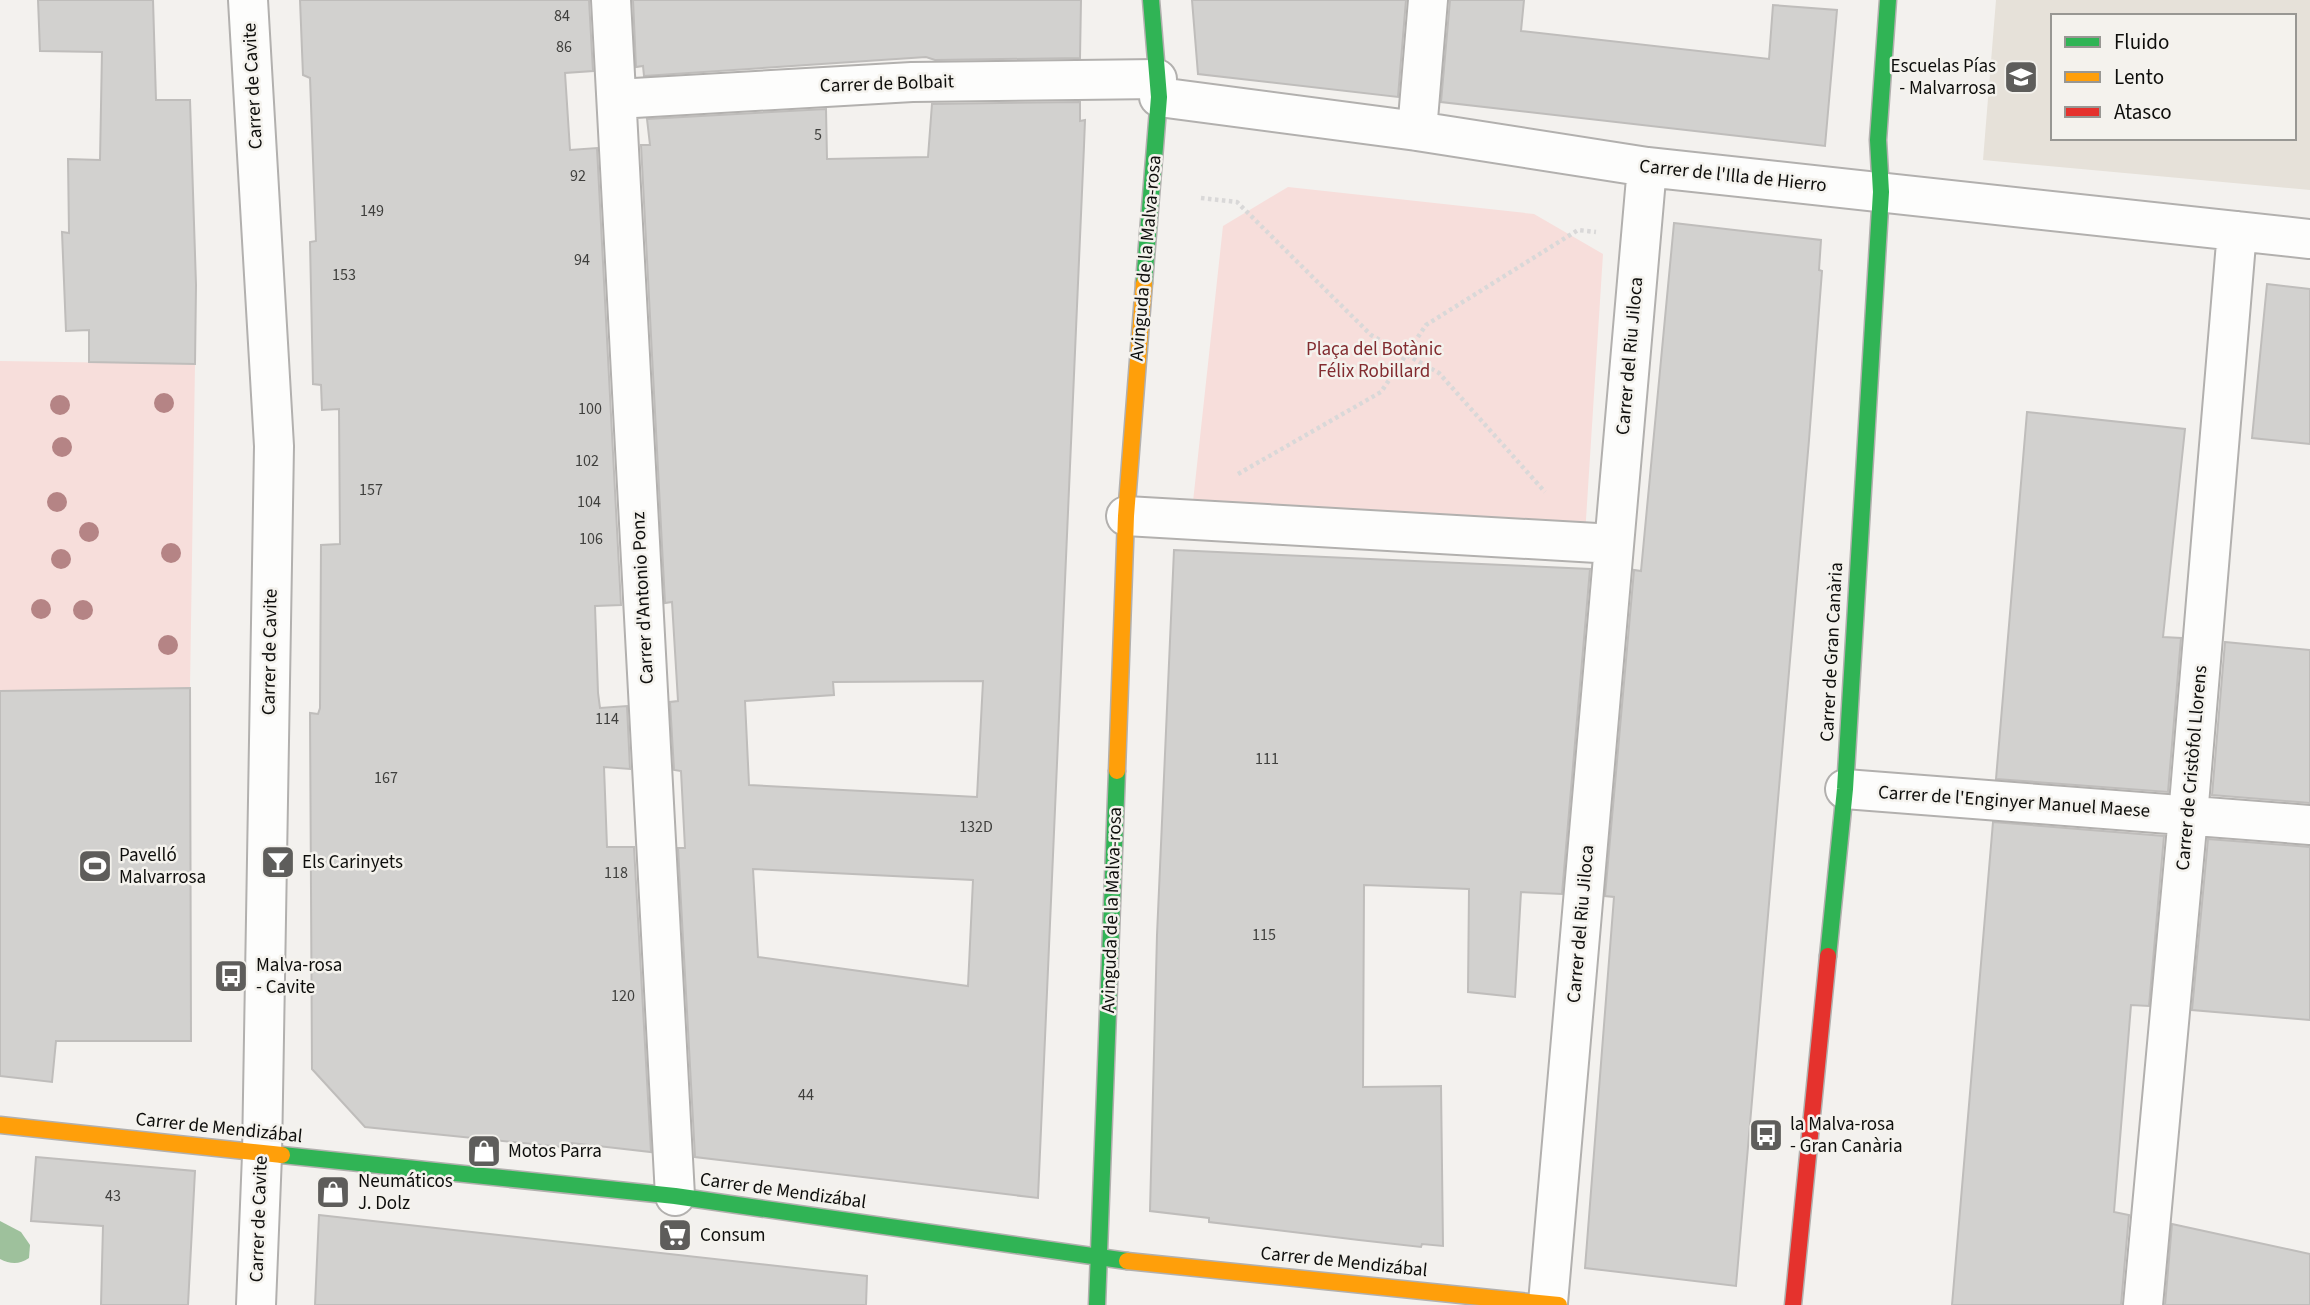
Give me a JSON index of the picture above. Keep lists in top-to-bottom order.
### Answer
{
  "streets": {
    "street": [
      "Carrer de Bolbait",
      "Carrer de Cavite",
      "Carrer de l'Illa de Hierro",
      "Avinguda de la Malva-rosa",
      "Carrer del Riu Jiloca",
      "Carrer d'Antonio Ponz",
      "Carrer de Gran Canària",
      "Carrer de Cristòfol Llorens",
      "Carrer de l'Enginyer Manuel Maese",
      "Carrer de Mendizábal"
    ]
  },
  "crossings": [
    ["Carrer de Bolbait", "Carrer de l'Illa de Hierro"],
    ["Carrer de Bolbait", "Avinguda de la Malva-rosa"],
    ["Carrer de Bolbait", "Carrer d'Antonio Ponz"],
    ["Carrer de Cavite", "Carrer de Mendizábal"],
    ["Carrer de l'Illa de Hierro", "Avinguda de la Malva-rosa"],
    ["Carrer de l'Illa de Hierro", "Carrer del Riu Jiloca"],
    ["Carrer de l'Illa de Hierro", "Carrer de Gran Canària"],
    ["Carrer de l'Illa de Hierro", "Carrer de Cristòfol Llorens"],
    ["Avinguda de la Malva-rosa", "Carrer de Mendizábal"],
    ["Carrer del Riu Jiloca", "Carrer de Mendizábal"],
    ["Carrer d'Antonio Ponz", "Carrer de Mendizábal"],
    ["Carrer de Gran Canària", "Carrer de l'Enginyer Manuel Maese"],
    ["Carrer de Cristòfol Llorens", "Carrer de l'Enginyer Manuel Maese"]
  ],
  "parks": ["Plaça del Botànic Félix Robillard"],
  "places": {
    "school or university": ["Escuelas Pías - Malvarrosa"],
    "bar": ["Els Carinyets"],
    "sports": ["Pavelló Malvarrosa"],
    "bus stop": ["Malva-rosa - Cavite", "la Malva-rosa - Gran Canària"],
    "shop": ["Motos Parra", "Neumáticos J. Dolz"],
    "supermarket": ["Consum"]
  },
  "house_numbers": [
    "84",
    "86",
    "5",
    "92",
    "149",
    "94",
    "153",
    "100",
    "102",
    "157",
    "104",
    "106",
    "114",
    "111",
    "167",
    "132D",
    "118",
    "115",
    "120",
    "44",
    "43"
  ],
  "legend": ["Fluido", "Lento", "Atasco"]
}
